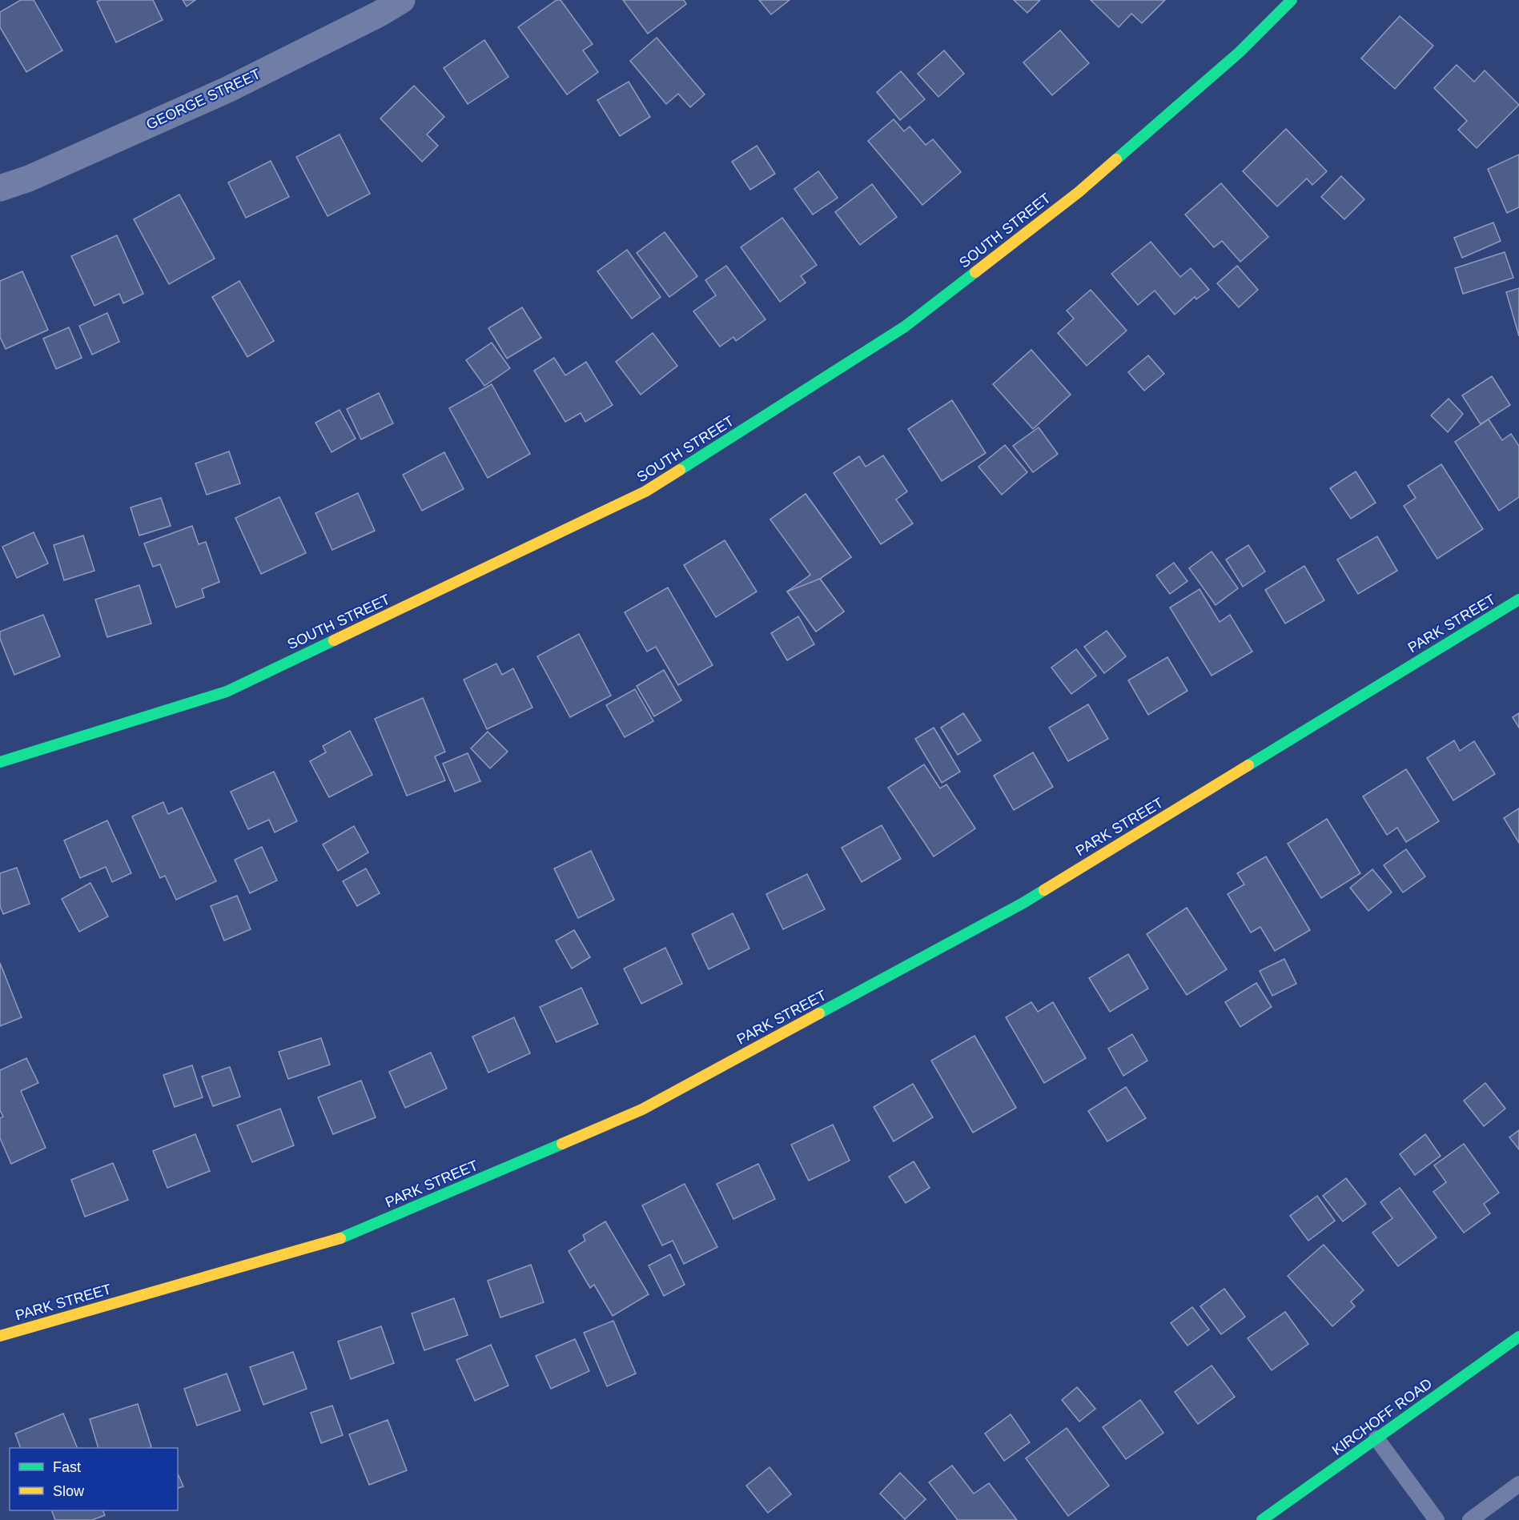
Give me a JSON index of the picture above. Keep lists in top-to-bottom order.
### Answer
{
  "streets": {
    "street": [
      "GEORGE STREET",
      "SOUTH STREET",
      "PARK STREET",
      "KIRCHOFF ROAD"
    ]
  },
  "legend": ["Fast", "Slow"]
}
